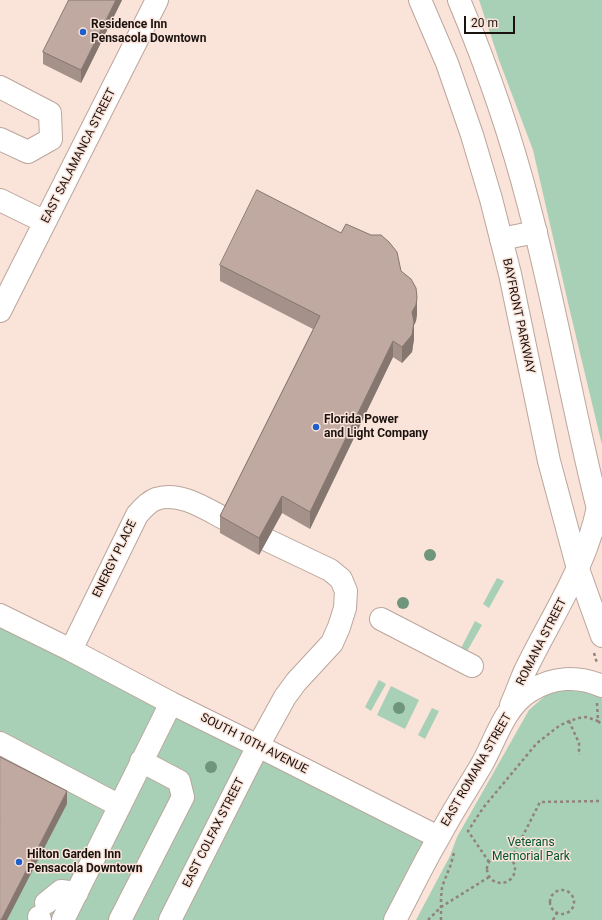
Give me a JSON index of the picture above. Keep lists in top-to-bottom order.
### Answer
{
  "streets": {
    "street": [
      "EAST SALAMANCA STREET",
      "BAYFRONT PARKWAY",
      "ENERGY PLACE",
      "ROMANA STREET",
      "SOUTH 10TH AVENUE",
      "EAST ROMANA STREET",
      "EAST COLFAX STREET"
    ]
  },
  "crossings": [
    ["BAYFRONT PARKWAY", "ROMANA STREET"],
    ["ENERGY PLACE", "SOUTH 10TH AVENUE"],
    ["ROMANA STREET", "EAST ROMANA STREET"],
    ["SOUTH 10TH AVENUE", "EAST ROMANA STREET"],
    ["SOUTH 10TH AVENUE", "EAST COLFAX STREET"]
  ],
  "parks": ["Veterans Memorial Park"],
  "places": ["Residence Inn Pensacola Downtown", "Florida Power and Light Company", "Hilton Garden Inn Pensacola Downtown"],
  "scale_bar": "20 m"
}
